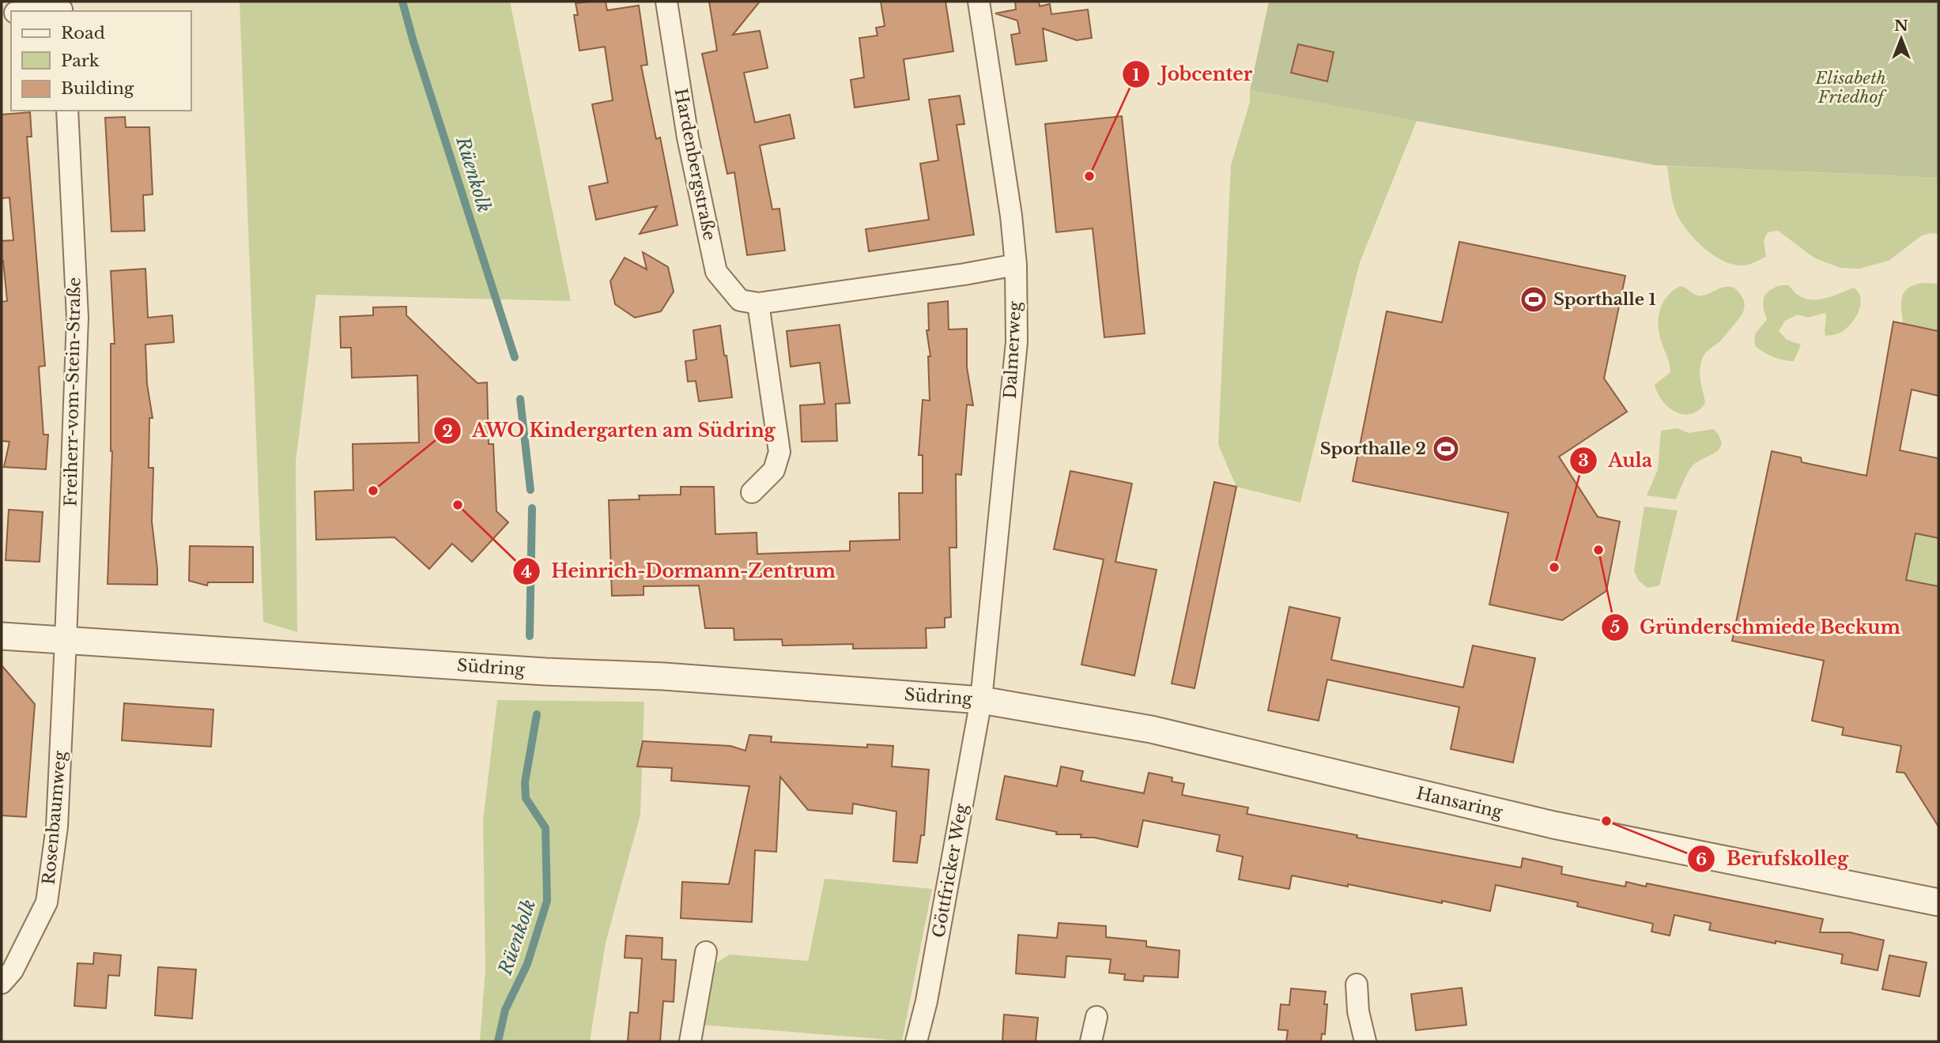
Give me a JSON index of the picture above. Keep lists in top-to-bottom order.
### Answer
{
  "streets": {
    "street": [
      "Hardenbergstraße",
      "Dalmerweg",
      "Freiherr-vom-Stein-Straße",
      "Südring",
      "Hansaring",
      "Rosenbaumweg",
      "Göttfricker Weg"
    ]
  },
  "crossings": [
    ["Dalmerweg", "Südring"],
    ["Dalmerweg", "Hansaring"],
    ["Dalmerweg", "Göttfricker Weg"],
    ["Freiherr-vom-Stein-Straße", "Südring"],
    ["Freiherr-vom-Stein-Straße", "Rosenbaumweg"],
    ["Südring", "Hansaring"],
    ["Südring", "Rosenbaumweg"],
    ["Südring", "Göttfricker Weg"],
    ["Hansaring", "Göttfricker Weg"]
  ],
  "water": ["Rüenkolk"],
  "parks": ["Elisabeth Friedhof"],
  "places": {
    "other": [
      "Jobcenter",
      "AWO Kindergarten am Südring",
      "Heinrich-Dormann-Zentrum",
      "Gründerschmiede Beckum",
      "Aula",
      "Berufskolleg"
    ],
    "sports": ["Sporthalle 1", "Sporthalle 2"]
  },
  "legend": ["Road", "Park", "Building"],
  "north": "top"
}
